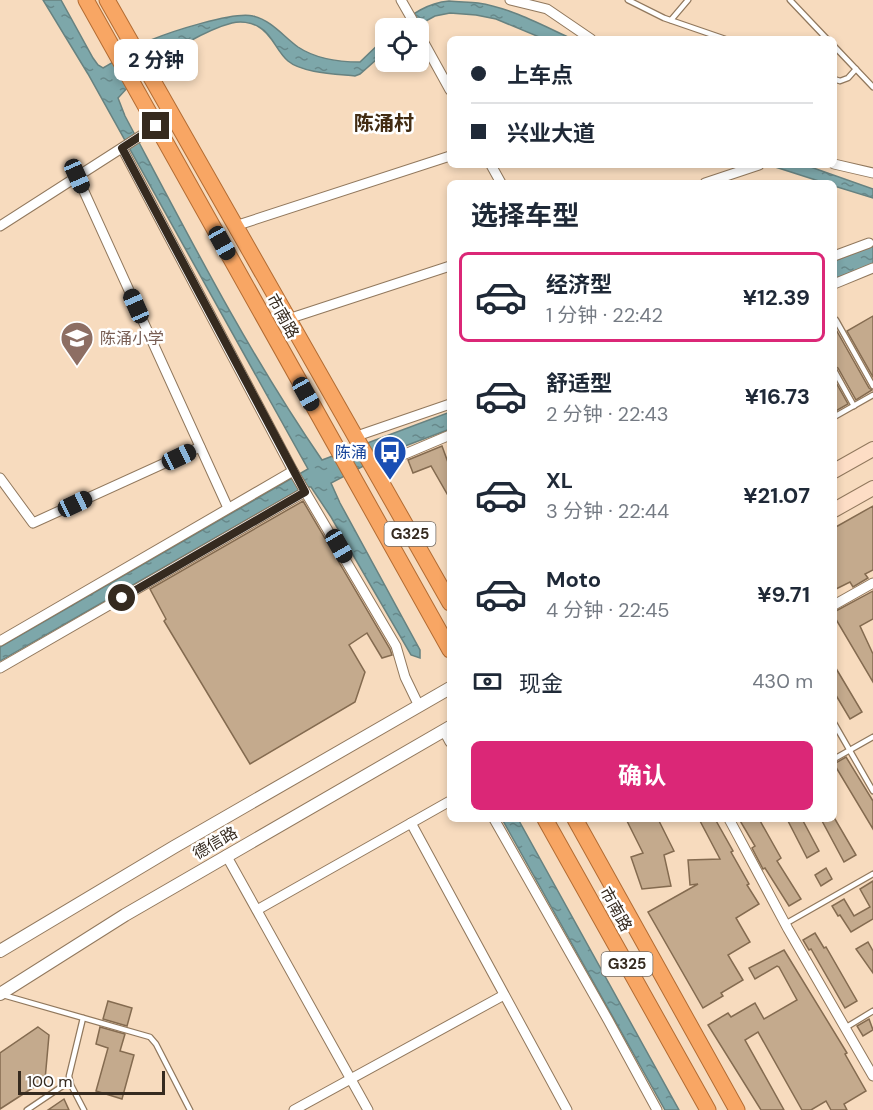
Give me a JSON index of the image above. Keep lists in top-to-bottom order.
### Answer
{
  "streets": {
    "highway": ["市南路", "G325"],
    "street": ["德信路"]
  },
  "districts": ["陈涌村"],
  "places": {
    "school or university": ["陈涌小学"],
    "bus stop": ["陈涌"]
  },
  "scale_bar": "100 m",
  "page": {
    "banner": ["上车点", "兴业大道"],
    "bubble": "2 分钟",
    "heading": "选择车型",
    "list": [
      {
        "name": "经济型",
        "note": "1 分钟 · 22:42",
        "value": "¥12.39"
      },
      {
        "name": "舒适型",
        "note": "2 分钟 · 22:43",
        "value": "¥16.73"
      },
      {
        "name": "XL",
        "note": "3 分钟 · 22:44",
        "value": "¥21.07"
      },
      {
        "name": "Moto",
        "note": "4 分钟 · 22:45",
        "value": "¥9.71"
      }
    ],
    "pay": ["现金", "430 m"],
    "buttons": "确认",
    "scale": "100 m"
  }
}
